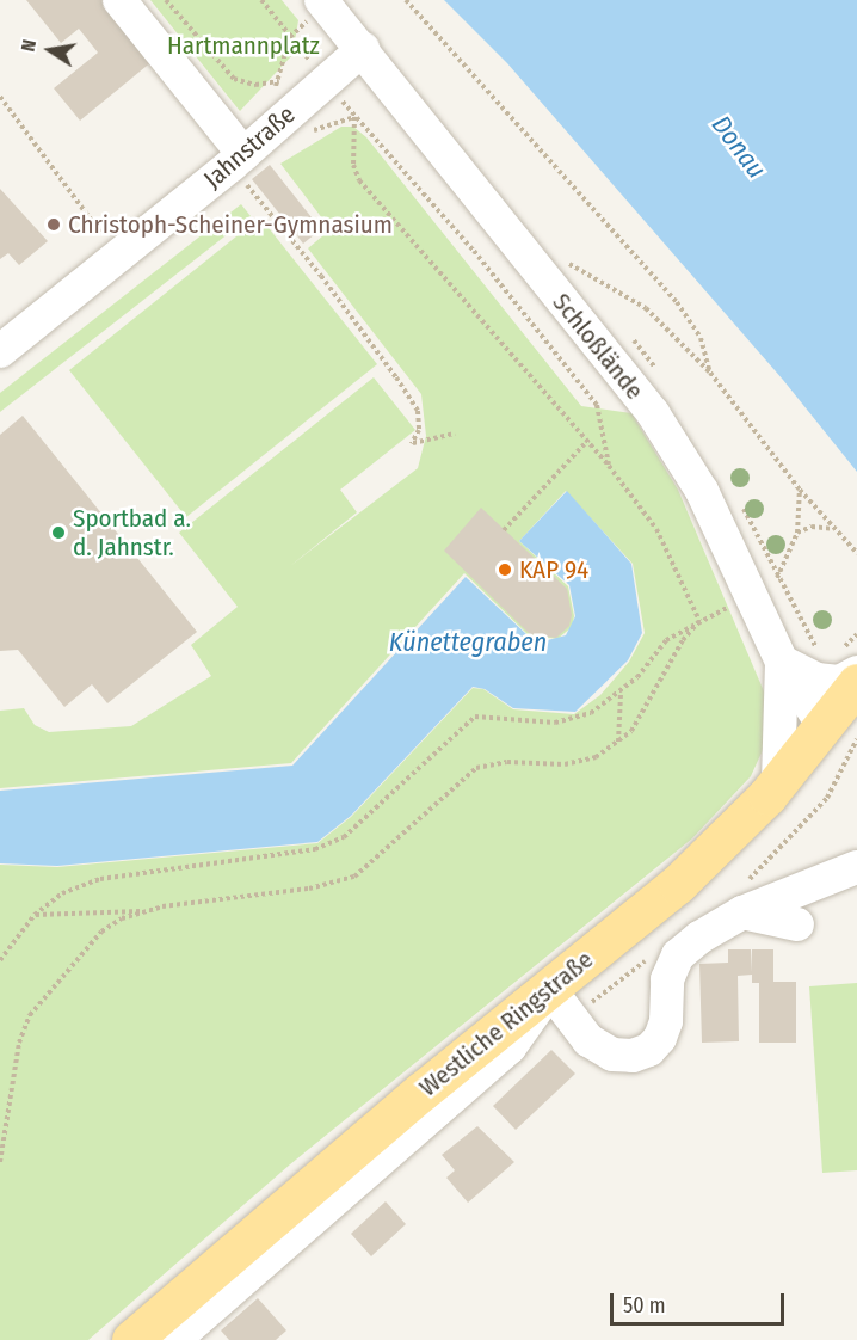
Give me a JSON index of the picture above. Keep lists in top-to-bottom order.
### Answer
{
  "streets": {
    "main road": ["Westliche Ringstraße"],
    "street": ["Jahnstraße", "Schloßlände"]
  },
  "crossings": [
    ["Jahnstraße", "Schloßlände"],
    ["Schloßlände", "Westliche Ringstraße"]
  ],
  "water": ["Donau", "Künettegraben"],
  "parks": ["Hartmannplatz"],
  "places": ["Christoph-Scheiner-Gymnasium", "Sportbad a. d. Jahnstr.", "KAP 94"],
  "scale_bar": "50 m",
  "north": "left"
}
